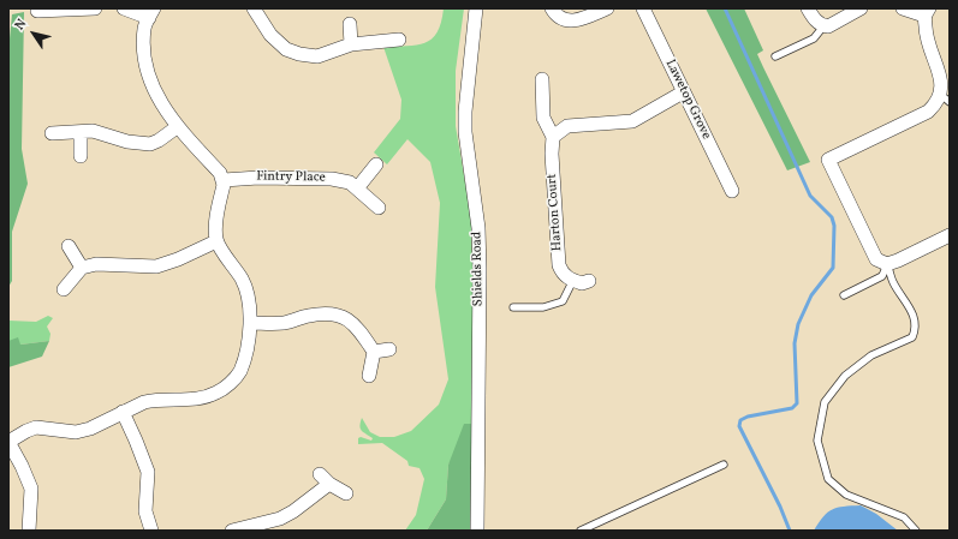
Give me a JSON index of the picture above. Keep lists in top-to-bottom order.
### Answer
{
  "streets": {
    "street": [
      "Lawetop Grove",
      "Fintry Place",
      "Harton Court",
      "Shields Road"
    ]
  },
  "north": "top left"
}
